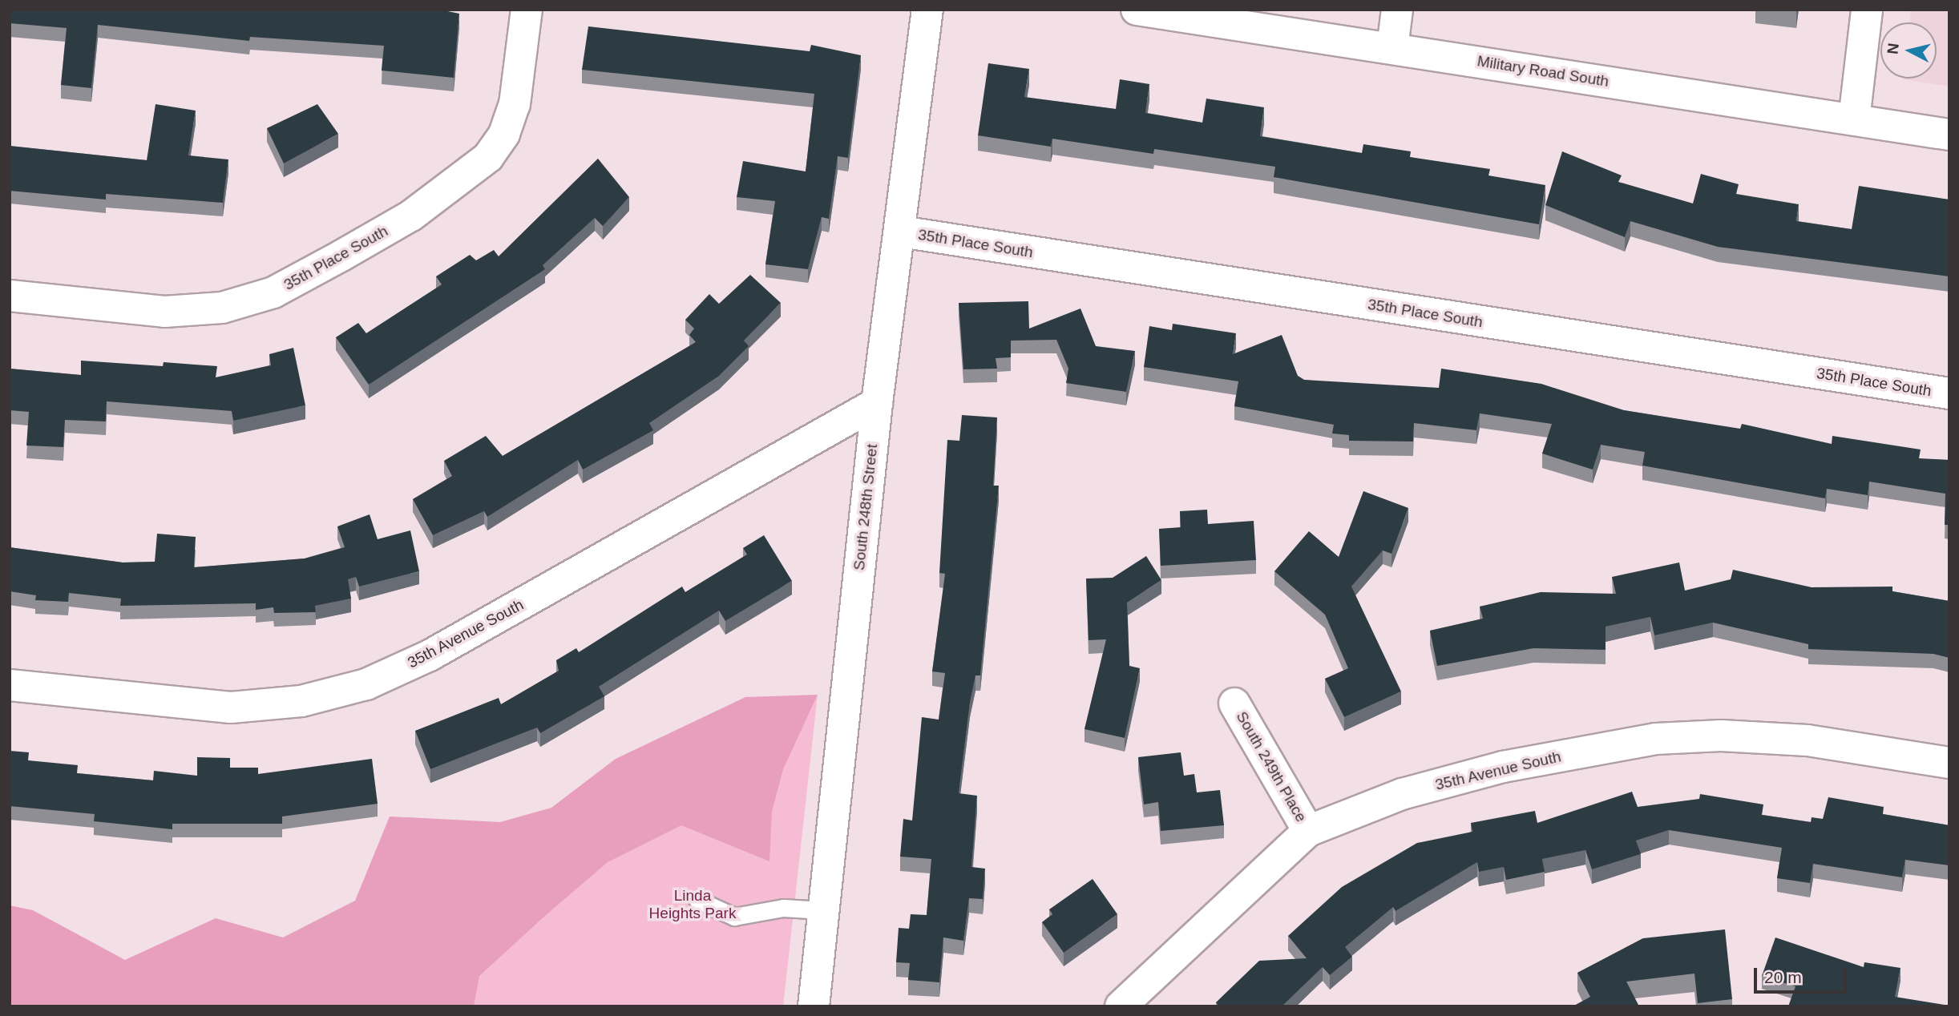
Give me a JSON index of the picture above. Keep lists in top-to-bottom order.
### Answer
{
  "streets": {
    "street": [
      "Military Road South",
      "35th Place South",
      "South 248th Street",
      "35th Avenue South",
      "South 249th Place"
    ]
  },
  "crossings": [
    ["35th Place South", "South 248th Street"],
    ["South 248th Street", "35th Avenue South"],
    ["35th Avenue South", "South 249th Place"]
  ],
  "parks": ["Linda Heights Park"],
  "scale_bar": "20 m",
  "north": "left"
}
